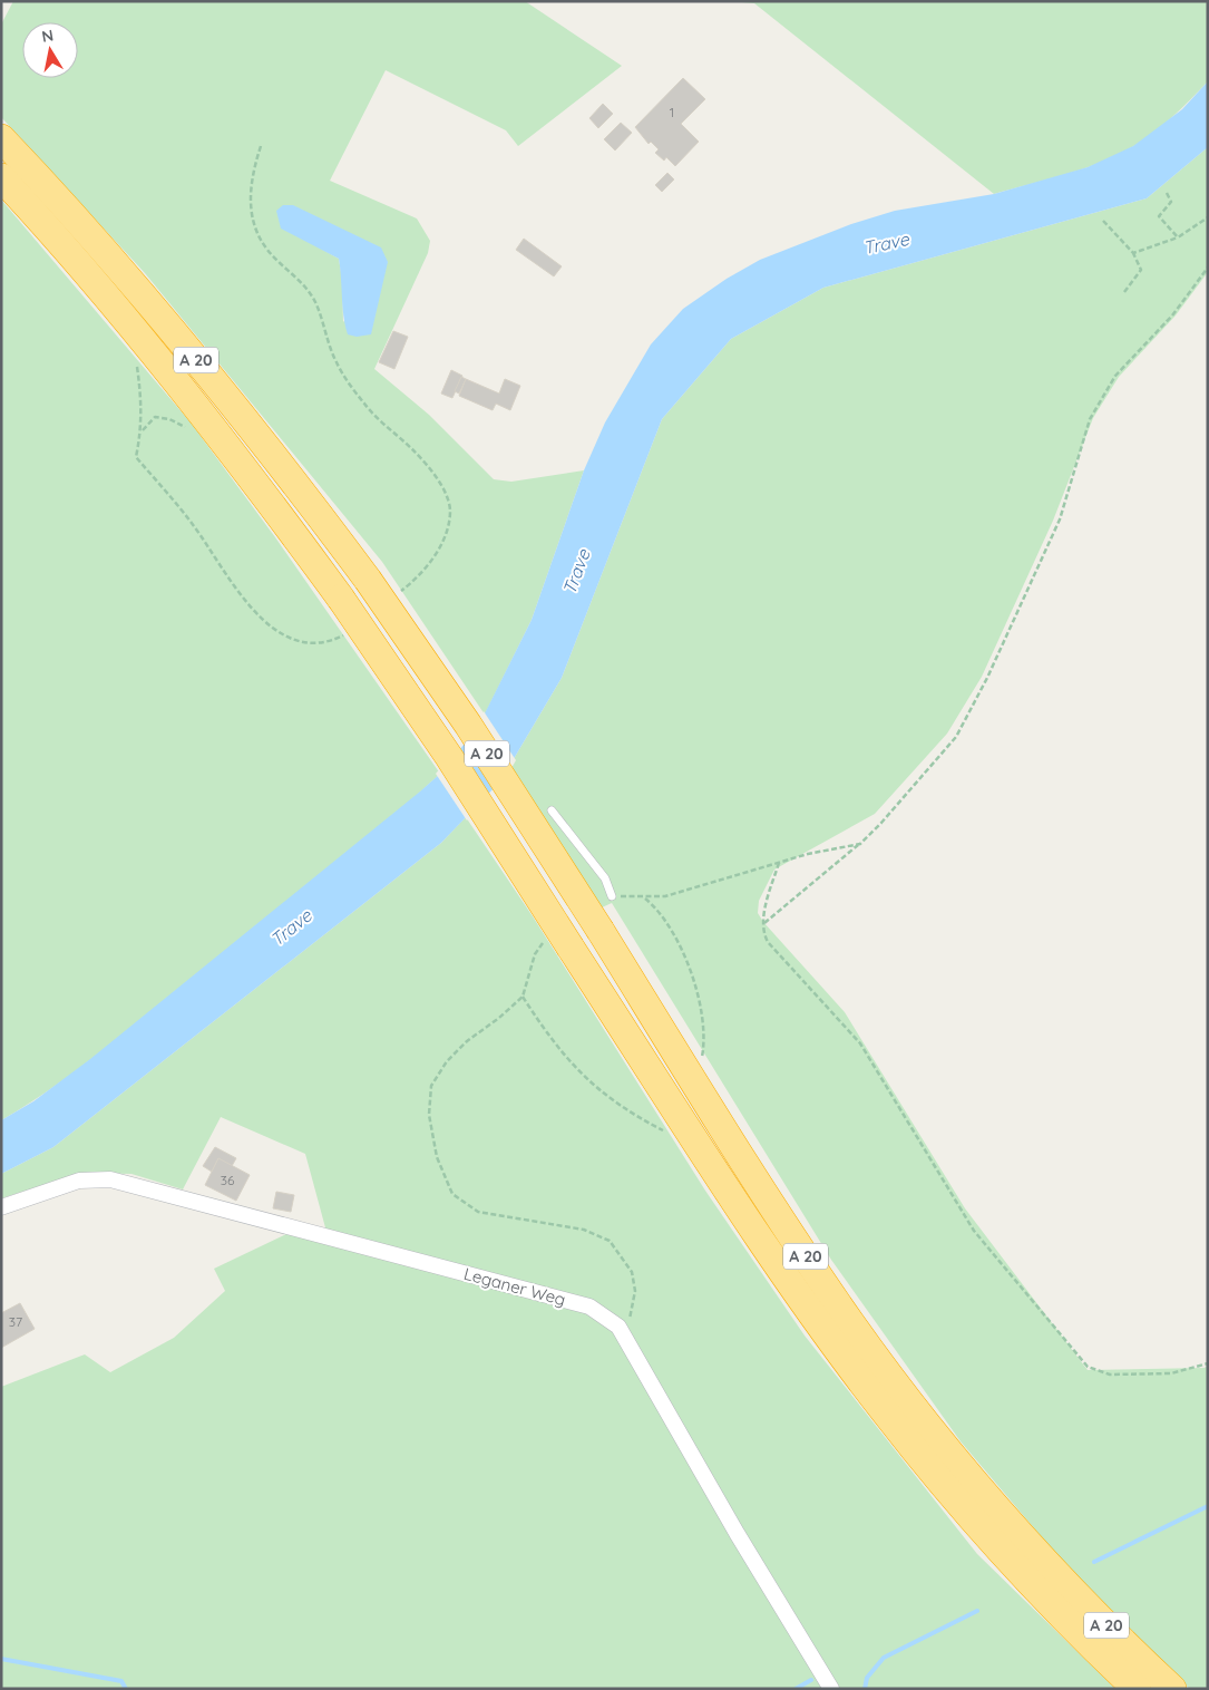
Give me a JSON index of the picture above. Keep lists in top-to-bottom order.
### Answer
{
  "streets": {
    "highway": ["A 20"],
    "street": ["Leganer Weg"]
  },
  "water": ["Trave"],
  "house_numbers": ["1", "36", "37"],
  "north": "top"
}
